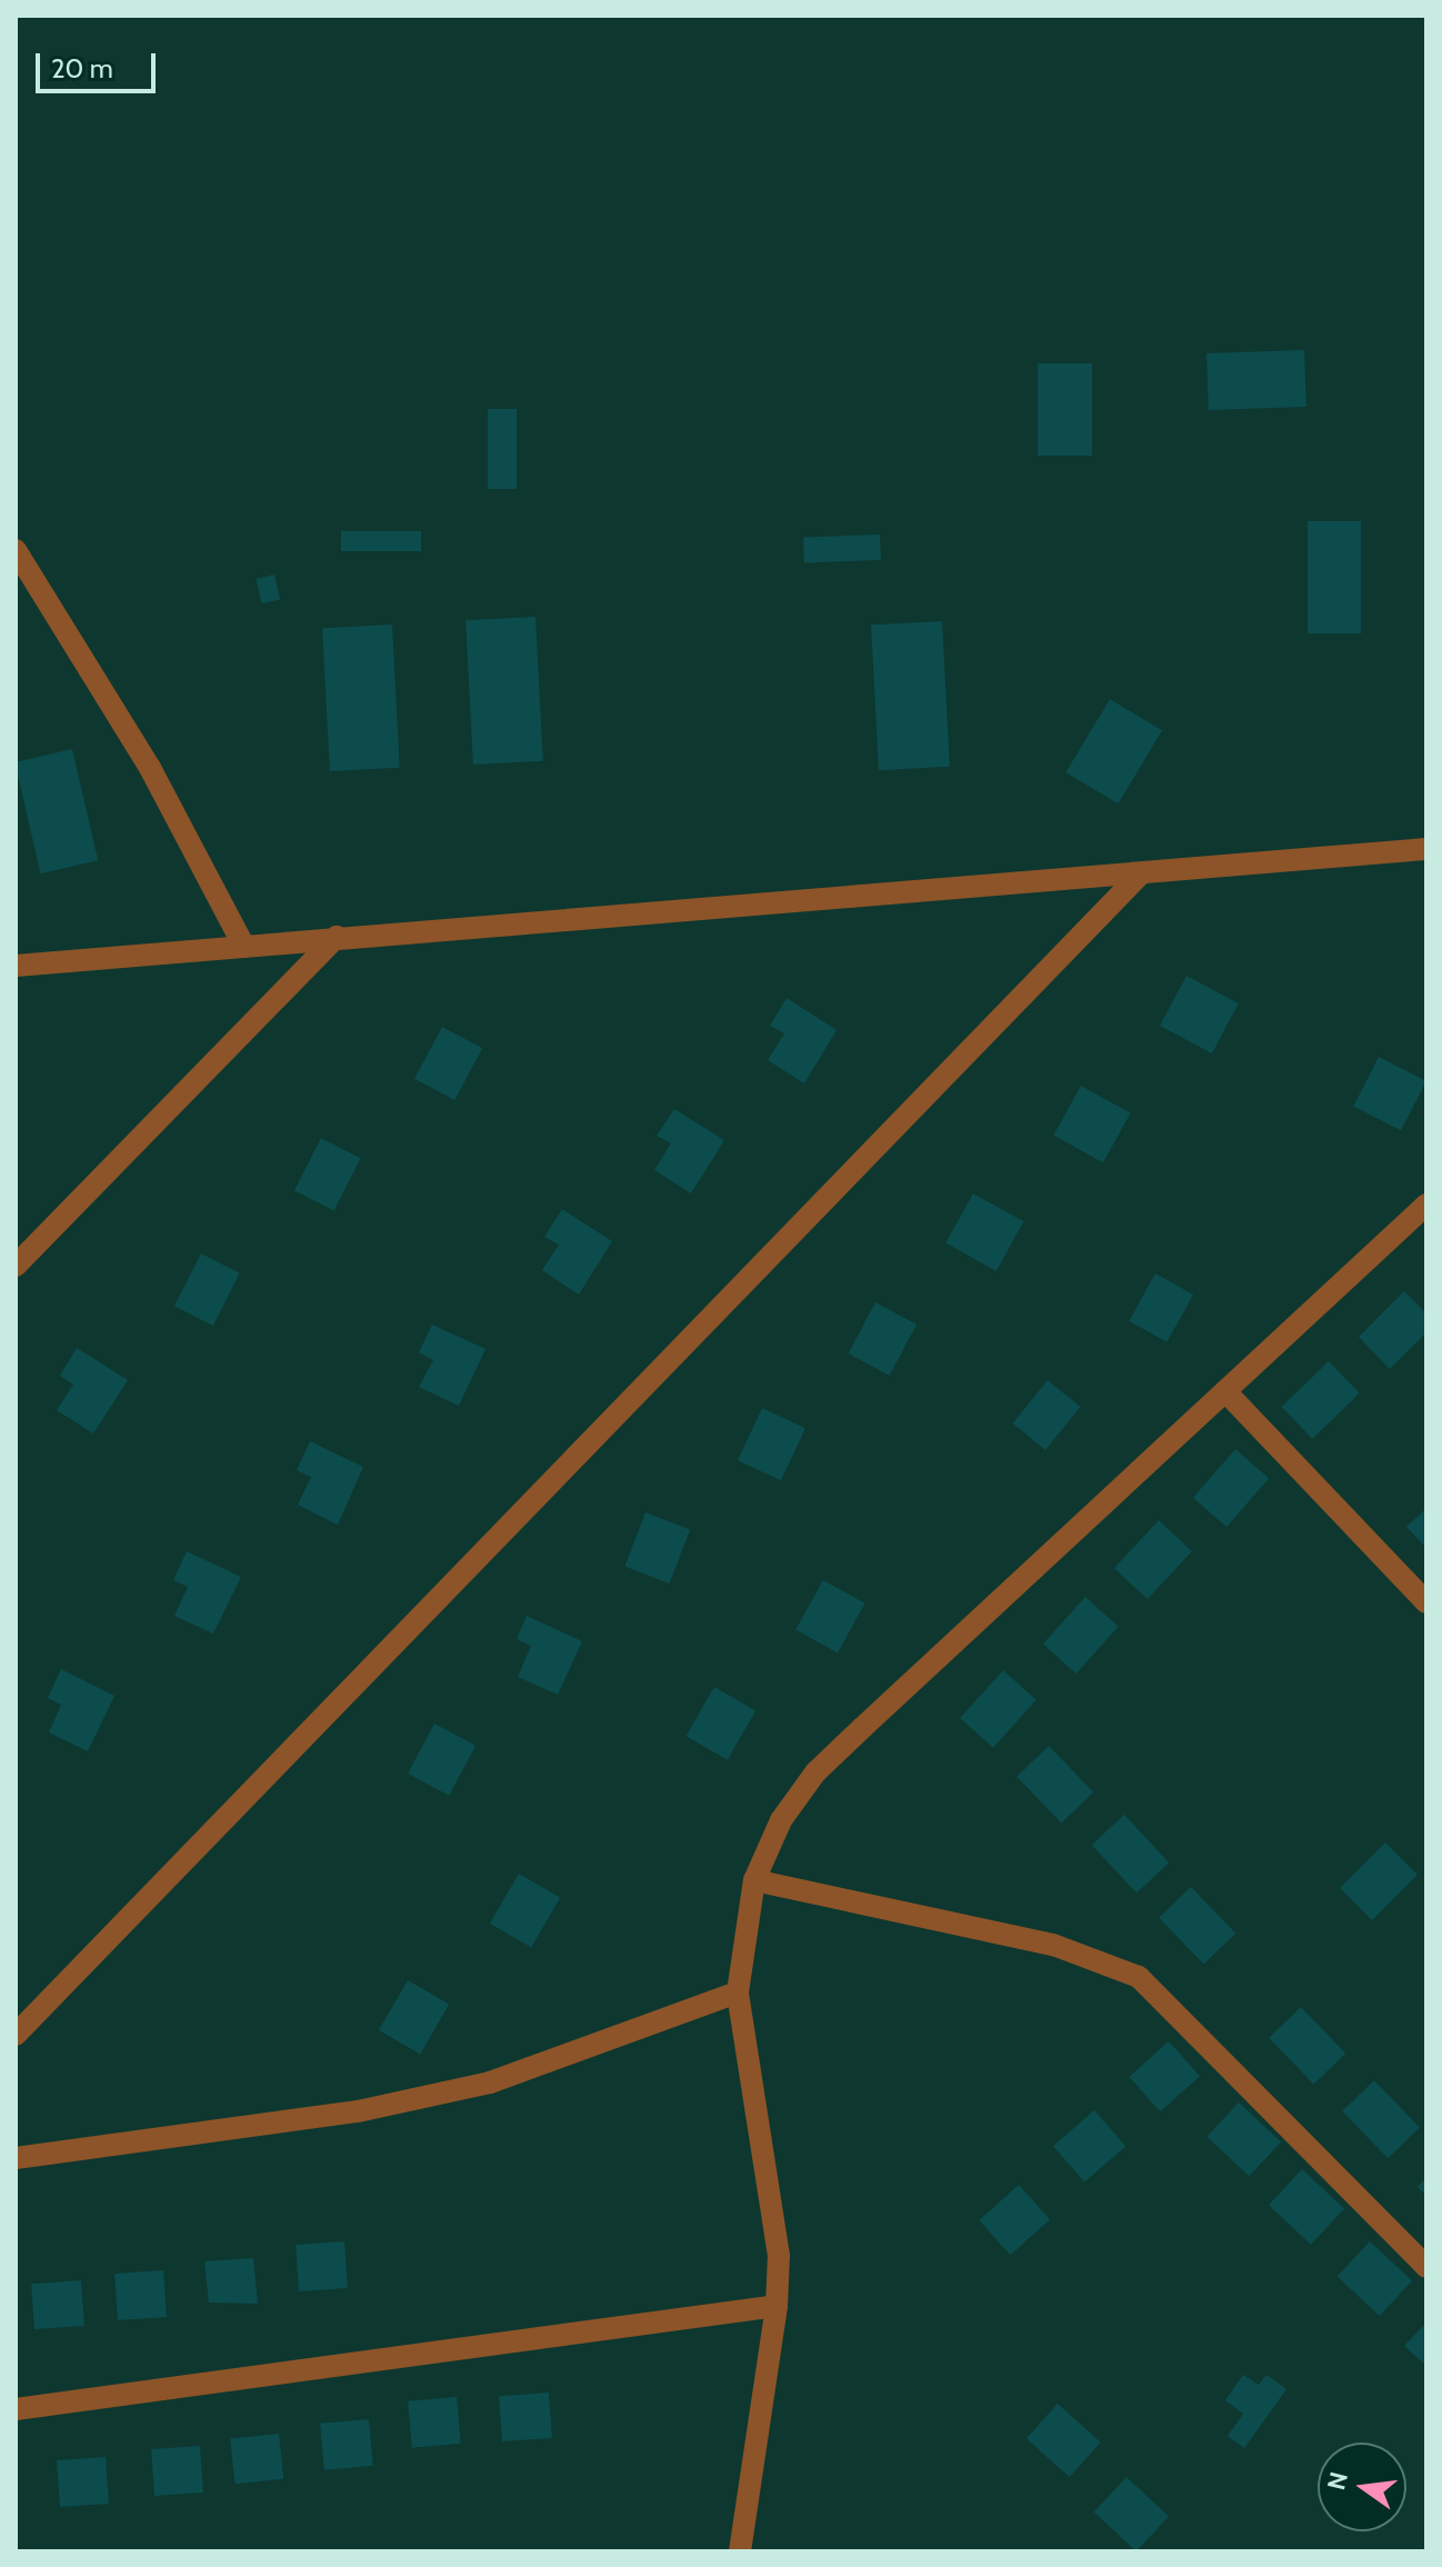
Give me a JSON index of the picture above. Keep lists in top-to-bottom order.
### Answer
{
  "scale_bar": "20 m",
  "north": "left"
}
